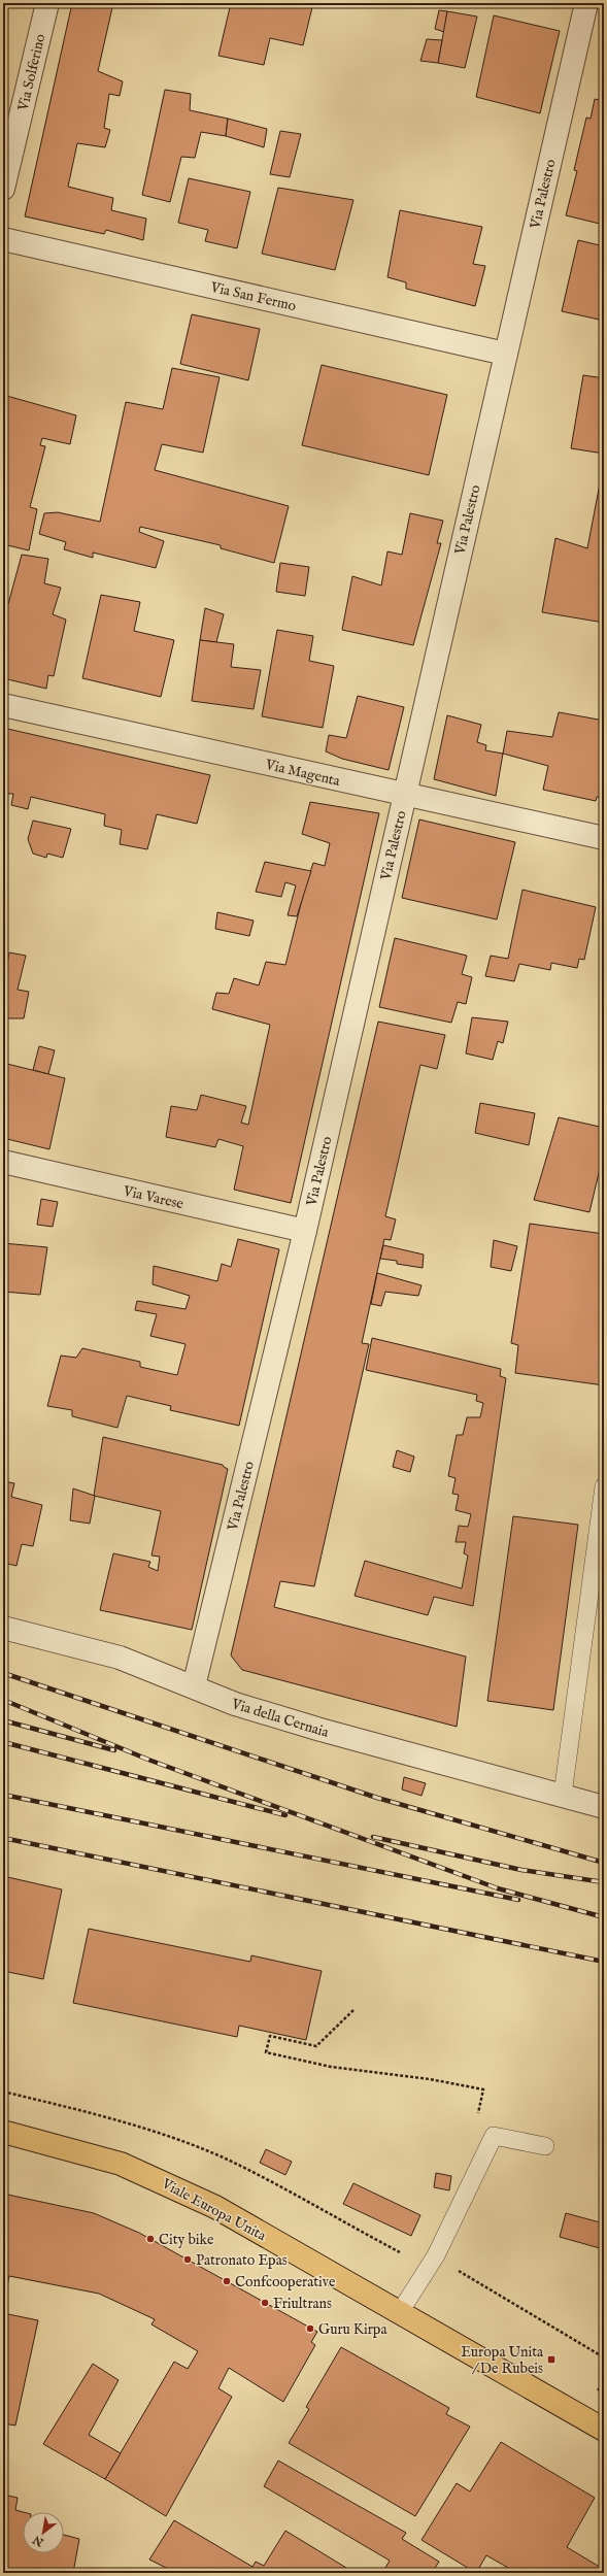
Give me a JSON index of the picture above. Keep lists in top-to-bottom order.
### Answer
{
  "streets": {
    "main road": ["Viale Europa Unita"],
    "street": [
      "Via Solferino",
      "Via Palestro",
      "Via San Fermo",
      "Via Magenta",
      "Via Varese",
      "Via della Cernaia"
    ]
  },
  "crossings": [
    ["Via Palestro", "Via San Fermo"],
    ["Via Palestro", "Via Magenta"],
    ["Via Palestro", "Via Varese"],
    ["Via Palestro", "Via della Cernaia"]
  ],
  "places": {
    "other": [
      "City bike",
      "Patronato Epas",
      "Confcooperative",
      "Friultrans",
      "Guru Kirpa"
    ],
    "transit": ["Europa Unita / De Rubeis"]
  },
  "north": "bottom left"
}
